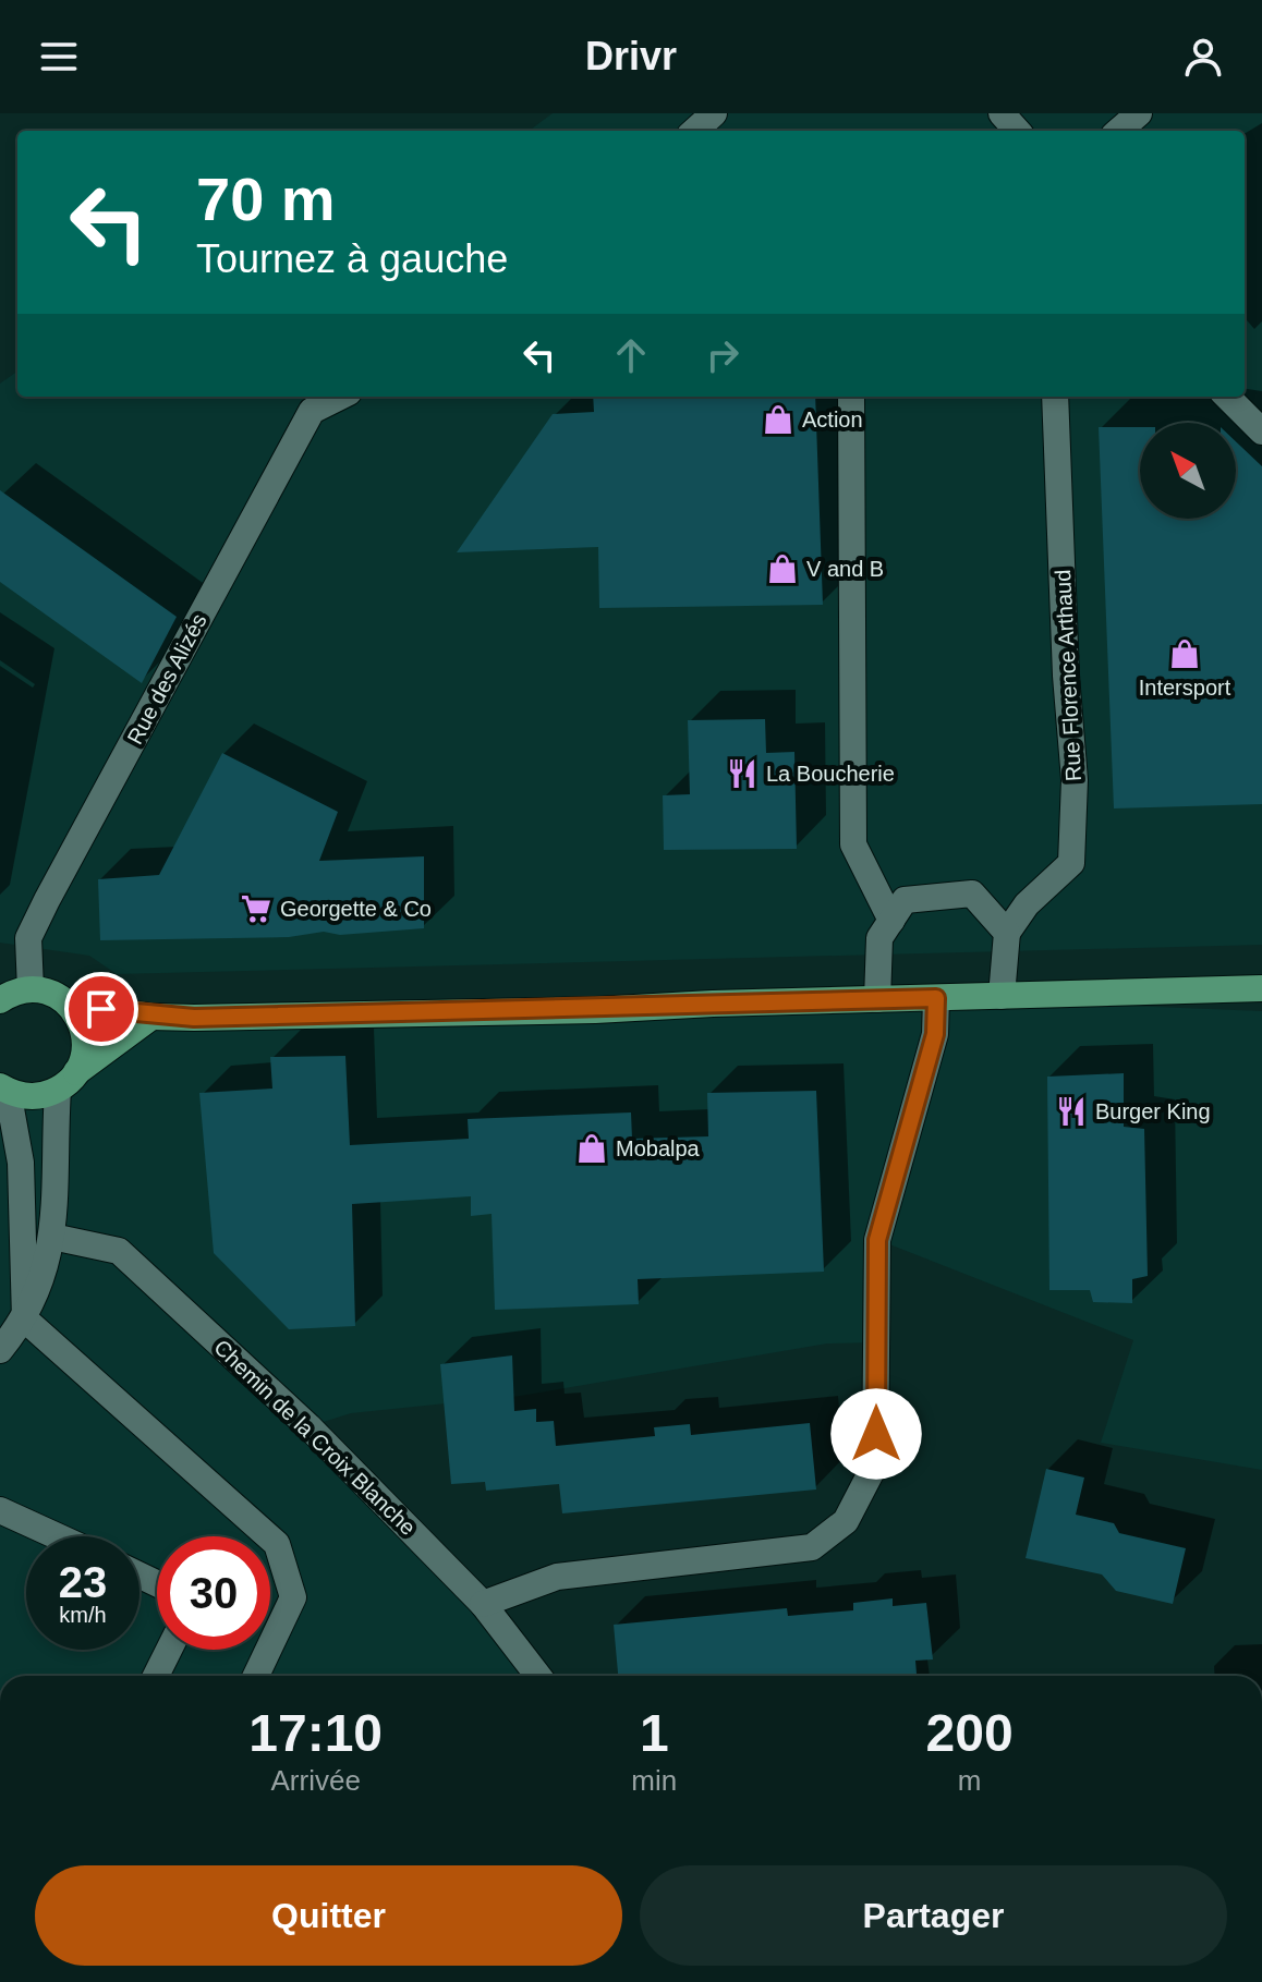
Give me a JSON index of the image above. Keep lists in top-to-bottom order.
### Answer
{
  "streets": {
    "street": ["Rue Florence Arthaud", "Rue des Alizés", "Chemin de la Croix Blanche"]
  },
  "places": {
    "shop": [
      "Action",
      "V and B",
      "Intersport",
      "Mobalpa"
    ],
    "restaurant": ["La Boucherie", "Burger King"],
    "supermarket": ["Georgette & Co"]
  },
  "north": "top left",
  "page": {
    "header": "Drivr",
    "turn": ["70 m", "Tournez à gauche"],
    "speed": "23 km/h",
    "limit": "30",
    "eta": [
      "17:10",
      "Arrivée",
      "1",
      "min",
      "200",
      "m"
    ],
    "buttons": ["Quitter", "Partager"]
  }
}
